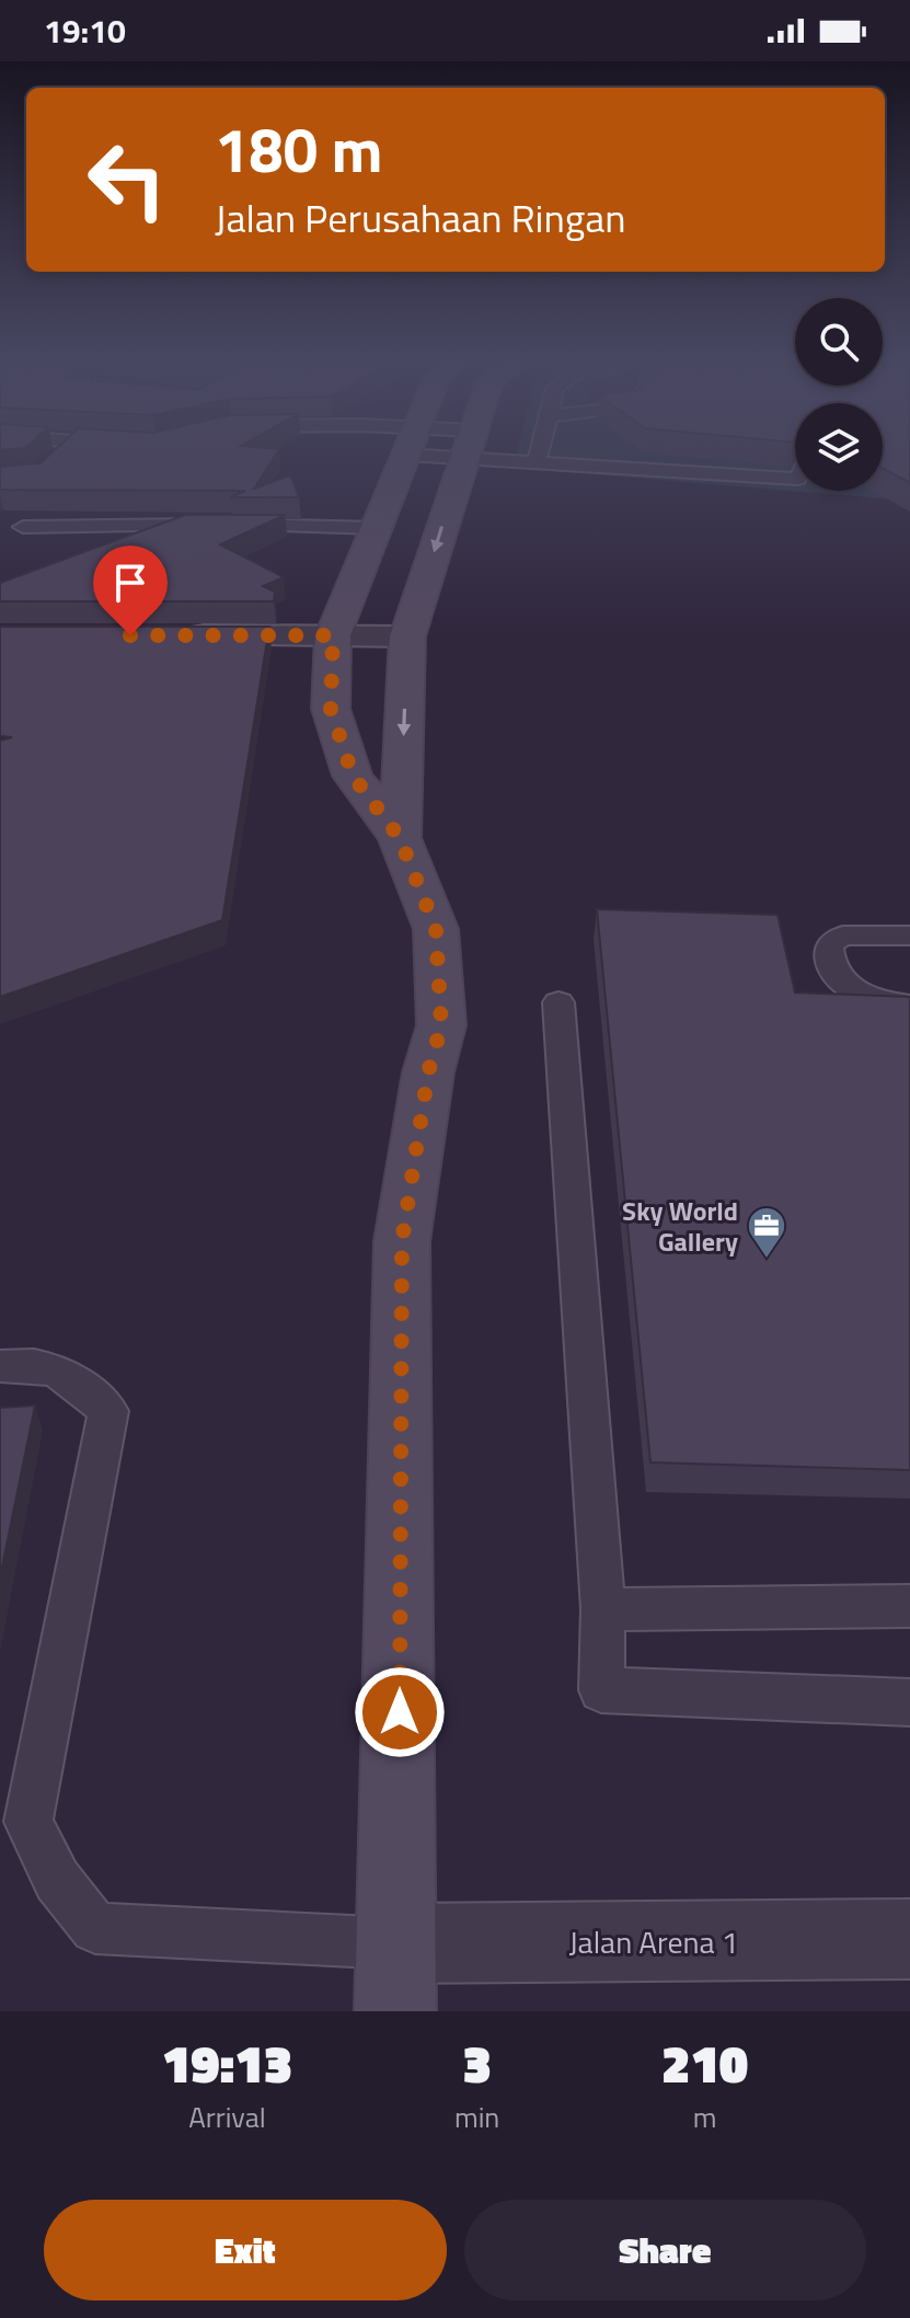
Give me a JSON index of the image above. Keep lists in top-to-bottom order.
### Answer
{
  "streets": {
    "street": ["Jalan Arena 1"]
  },
  "places": {
    "office": ["Sky World Gallery"]
  },
  "page": {
    "status": "19:10",
    "turn": ["180 m", "Jalan Perusahaan Ringan"],
    "eta": [
      "19:13",
      "Arrival",
      "3",
      "min",
      "210",
      "m"
    ],
    "buttons": ["Exit", "Share"]
  }
}
